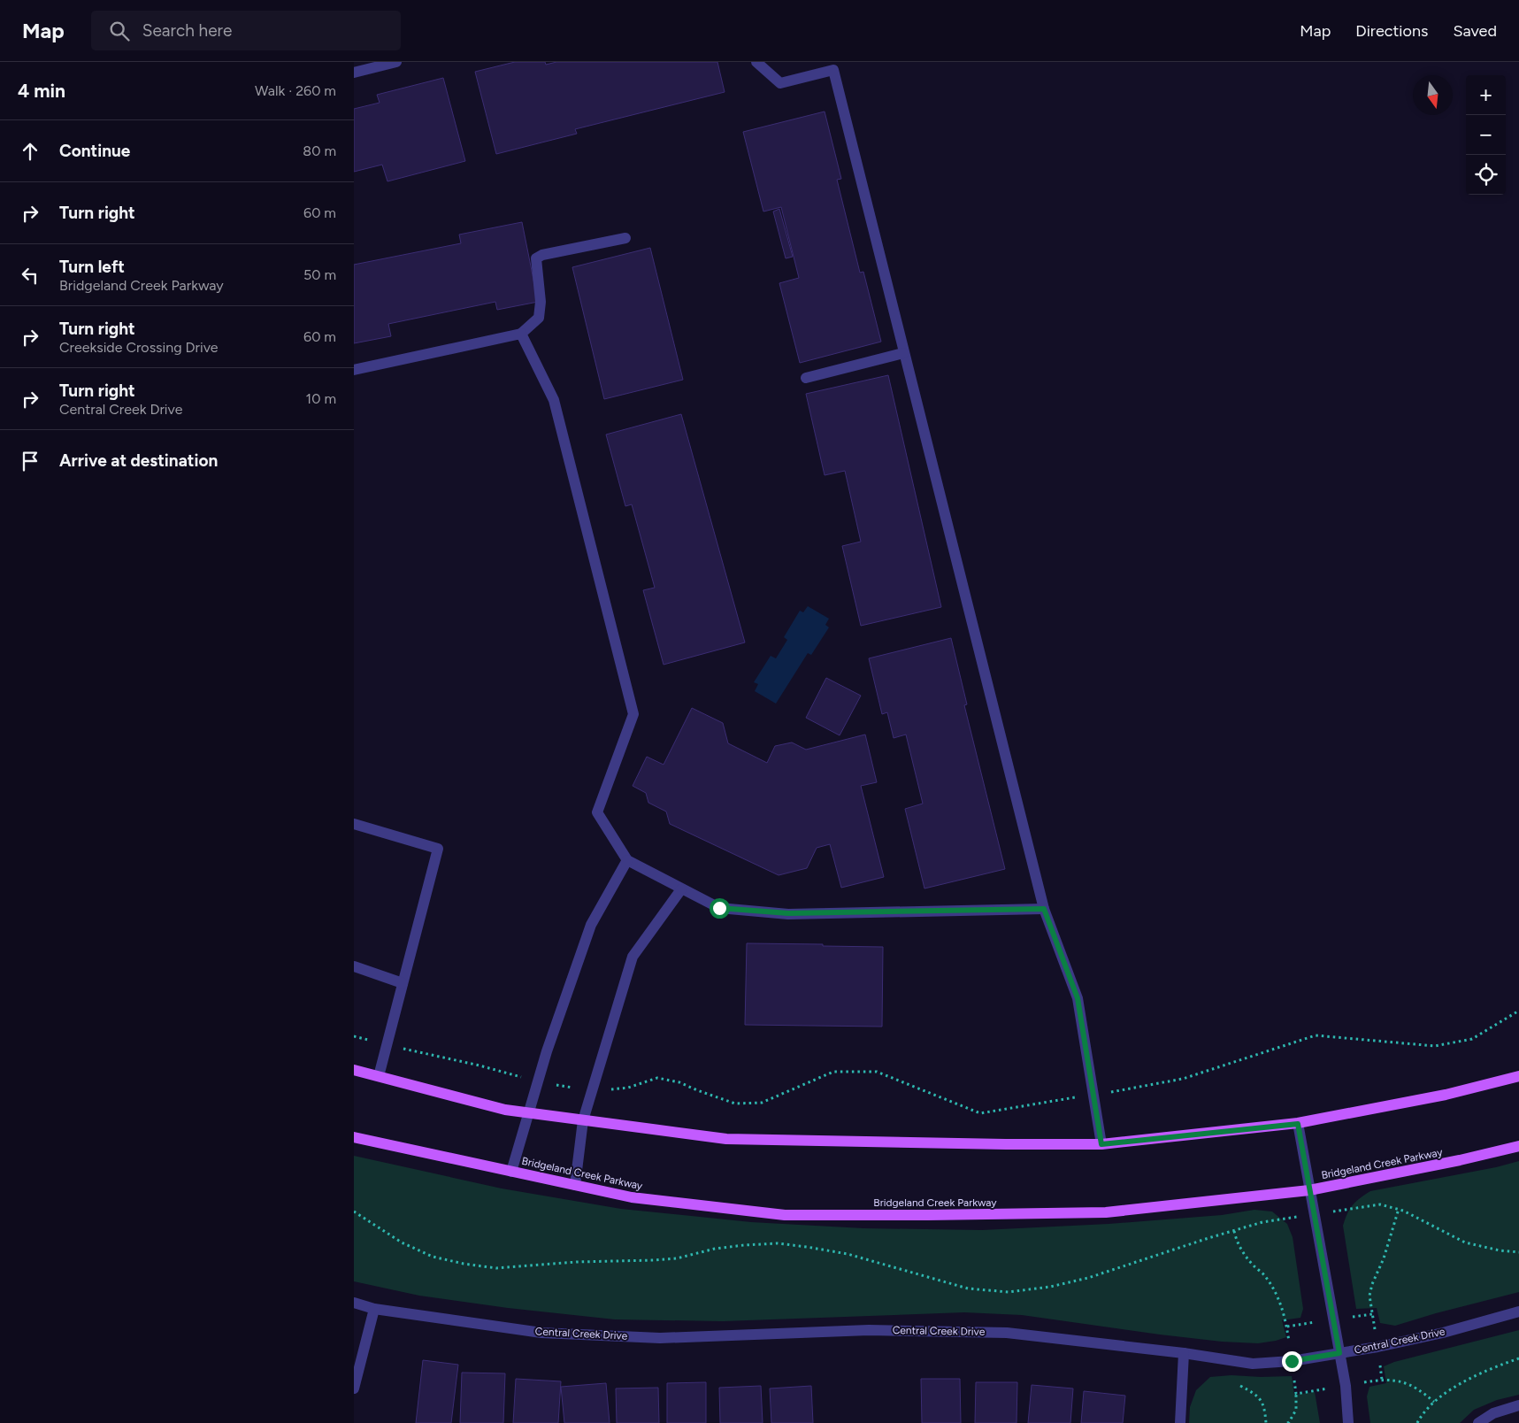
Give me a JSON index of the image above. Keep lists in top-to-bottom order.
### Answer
{
  "streets": {
    "main road": ["Bridgeland Creek Parkway"],
    "street": ["Central Creek Drive"]
  },
  "north": "bottom",
  "page": {
    "header": "Map",
    "search": "Search here",
    "nav": ["Map", "Directions", "Saved"],
    "heading": ["4 min", "Walk · 260 m"],
    "map_buttons": ["+", "−"],
    "list": [
      ["Continue", "80 m"],
      ["Turn right", "60 m"],
      ["Turn left", "Bridgeland Creek Parkway", "50 m"],
      ["Turn right", "Creekside Crossing Drive", "60 m"],
      ["Turn right", "Central Creek Drive", "10 m"],
      "Arrive at destination"
    ]
  }
}
